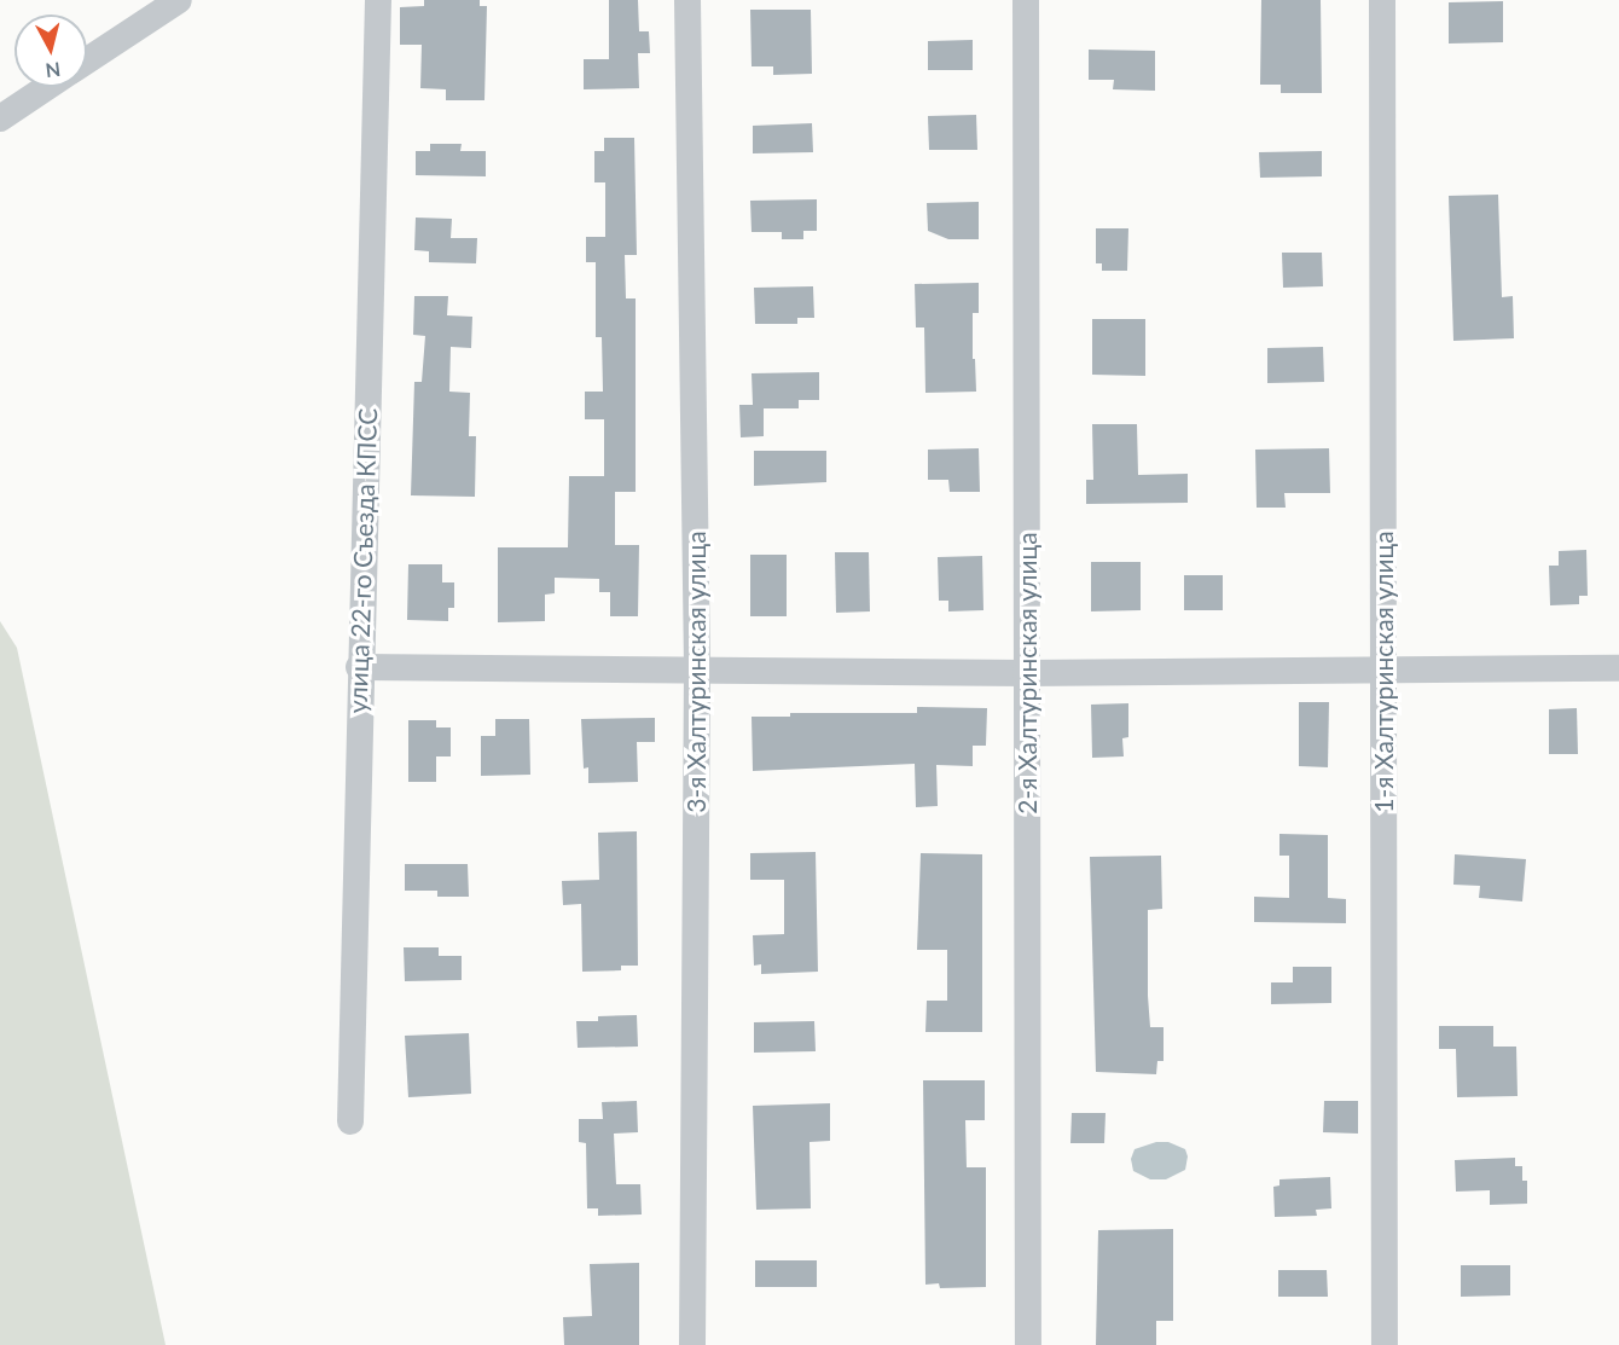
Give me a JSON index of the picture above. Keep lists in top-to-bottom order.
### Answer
{
  "streets": {
    "street": [
      "улица 22-го Съезда КПСС",
      "3-я Халтуринская улица",
      "1-я Халтуринская улица",
      "2-я Халтуринская улица"
    ]
  },
  "north": "bottom"
}
